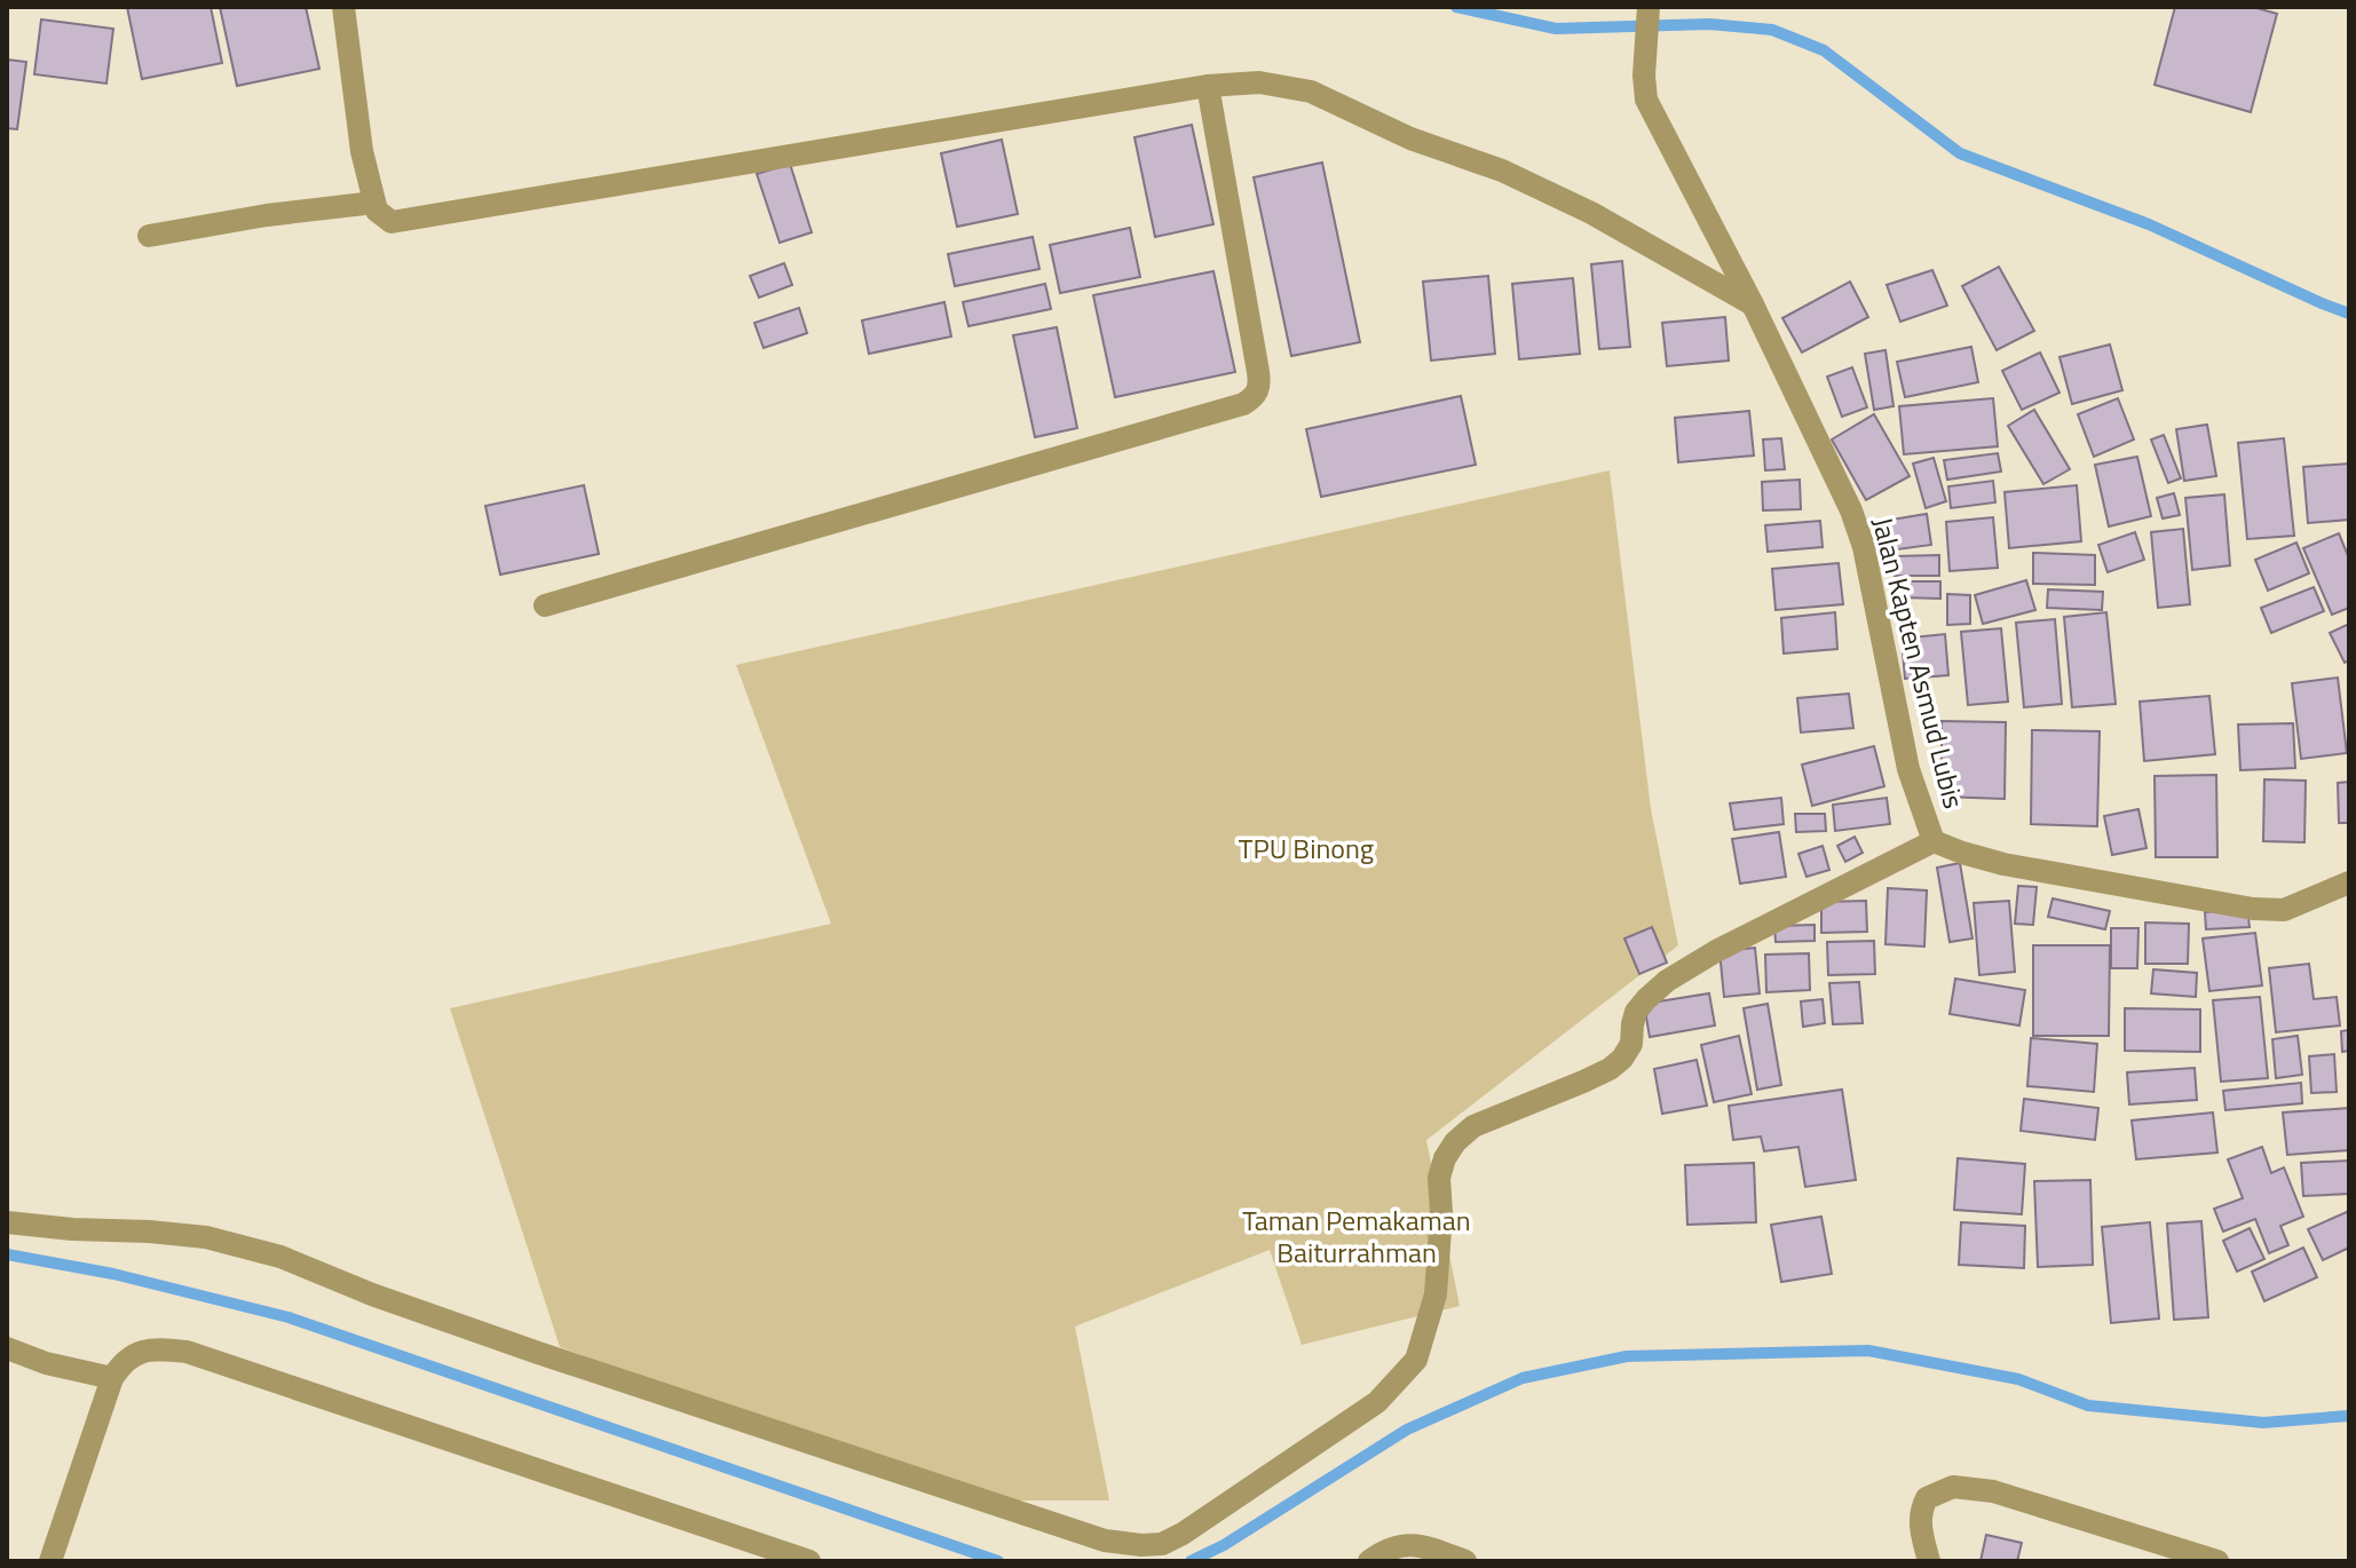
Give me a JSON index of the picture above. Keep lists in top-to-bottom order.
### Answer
{
  "streets": {
    "street": ["Jalan Kapten Asmud Lubis"]
  },
  "parks": ["TPU Binong", "Taman Pemakaman Baiturrahman"]
}
